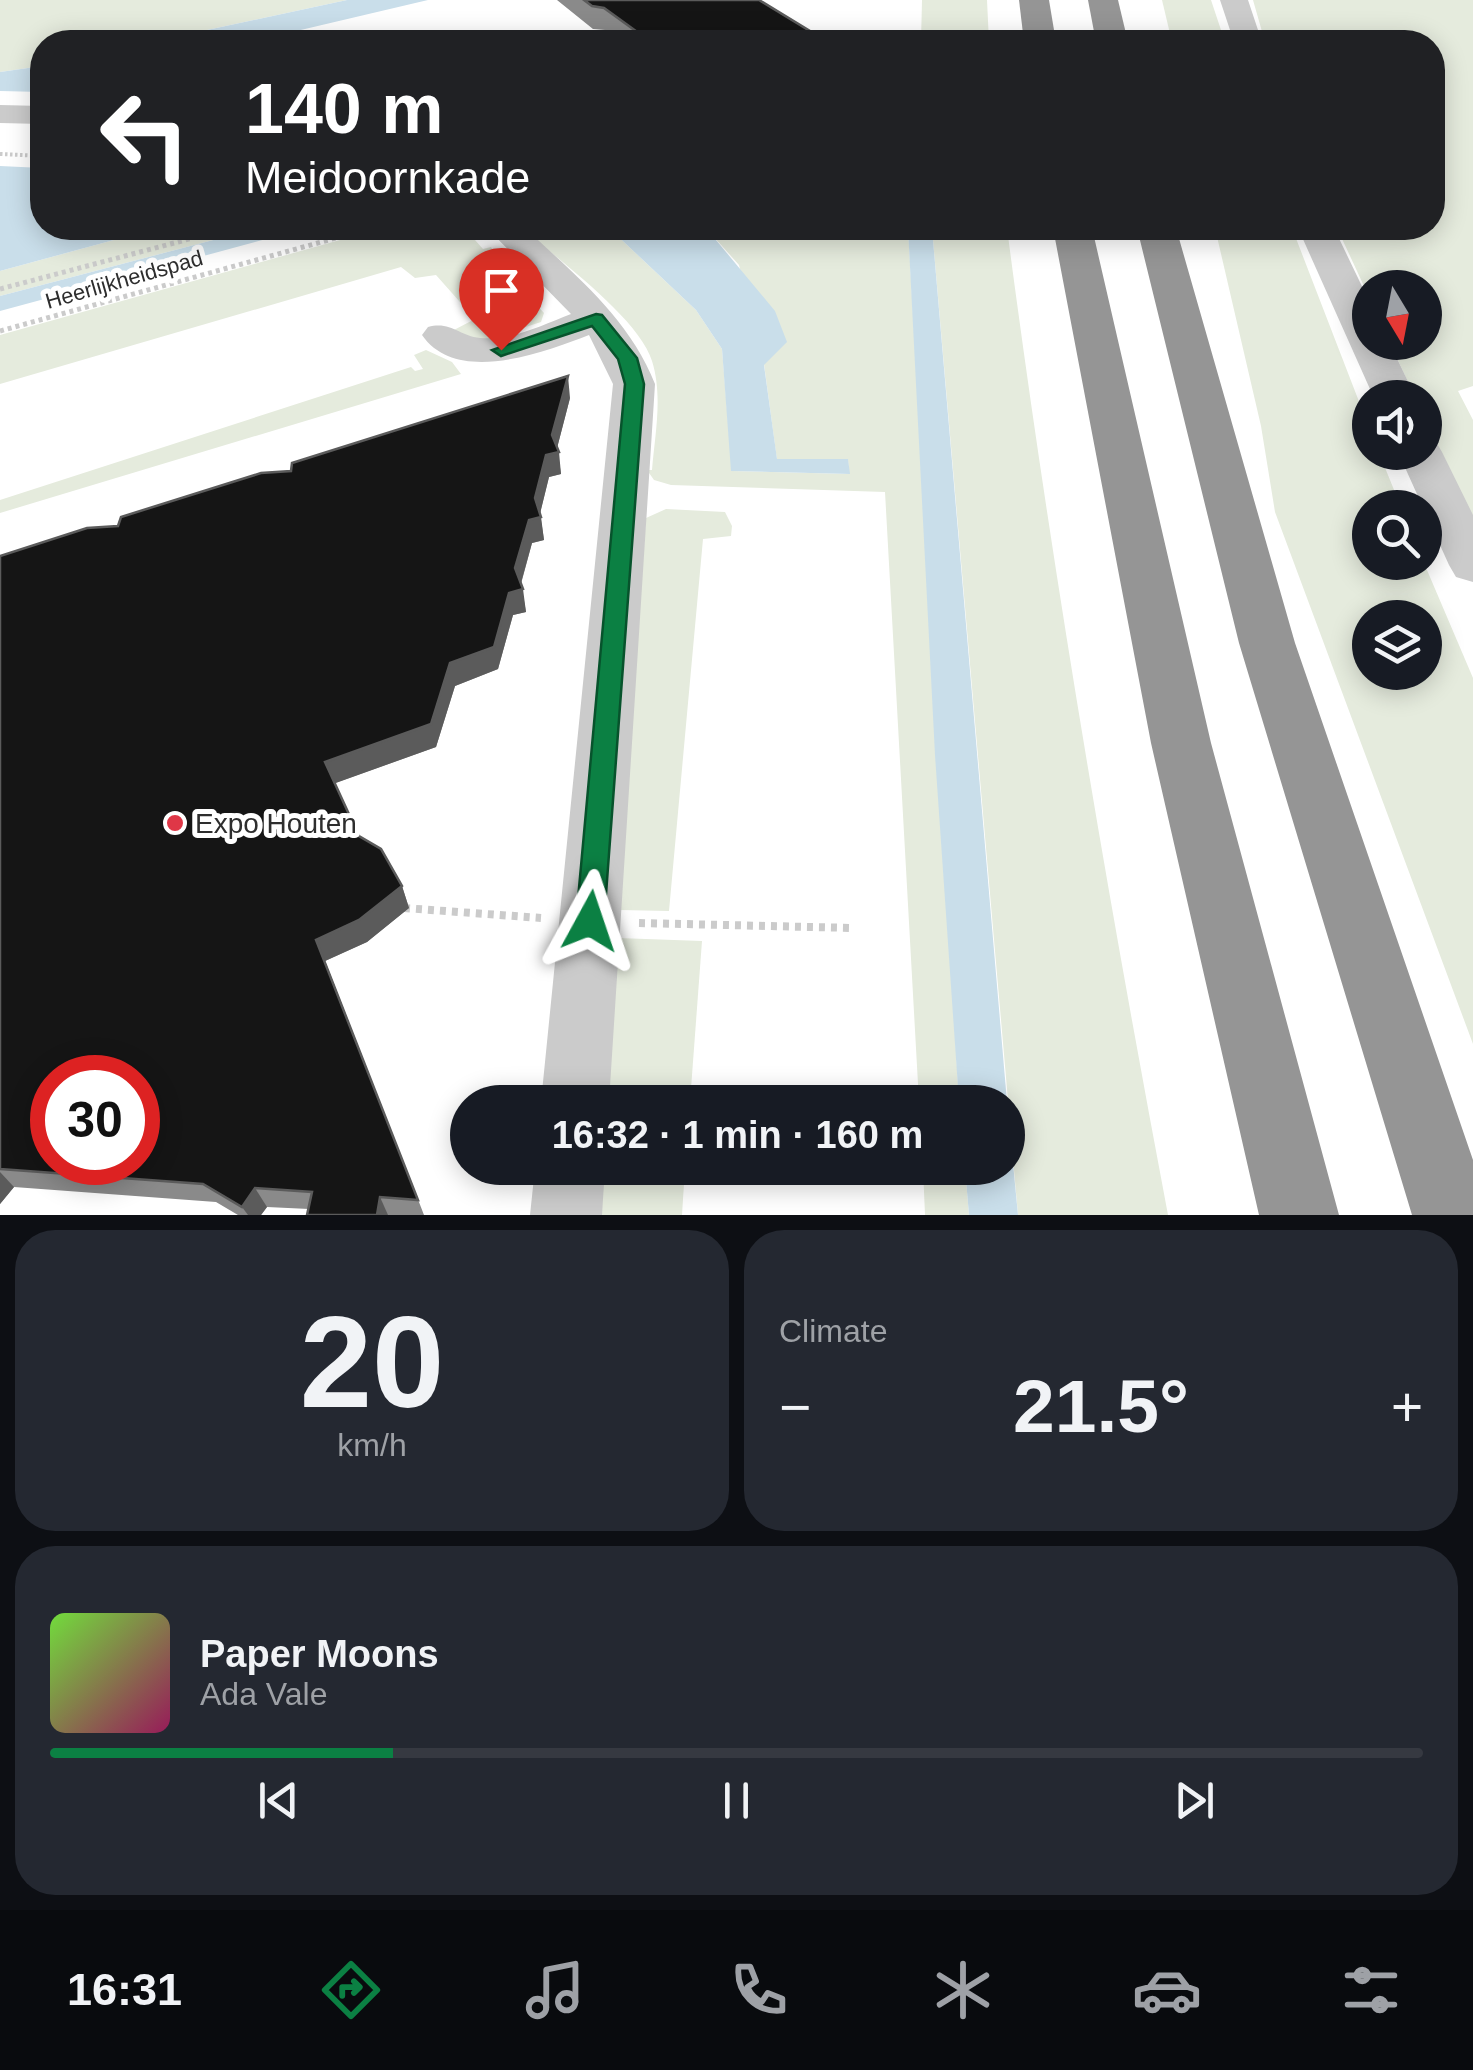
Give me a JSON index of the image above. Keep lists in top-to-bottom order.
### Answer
{
  "streets": {
    "path": ["Heerlijkheidspad"]
  },
  "places": ["Expo Houten"],
  "north": "bottom",
  "page": {
    "turn": ["140 m", "Meidoornkade"],
    "limit": "30",
    "trip": "16:32 · 1 min · 160 m",
    "tile": [
      ["20", "km/h"],
      "Climate"
    ],
    "heat": ["−", "21.5°", "+"],
    "song": ["Paper Moons", "Ada Vale"],
    "tabs": "16:31"
  }
}
